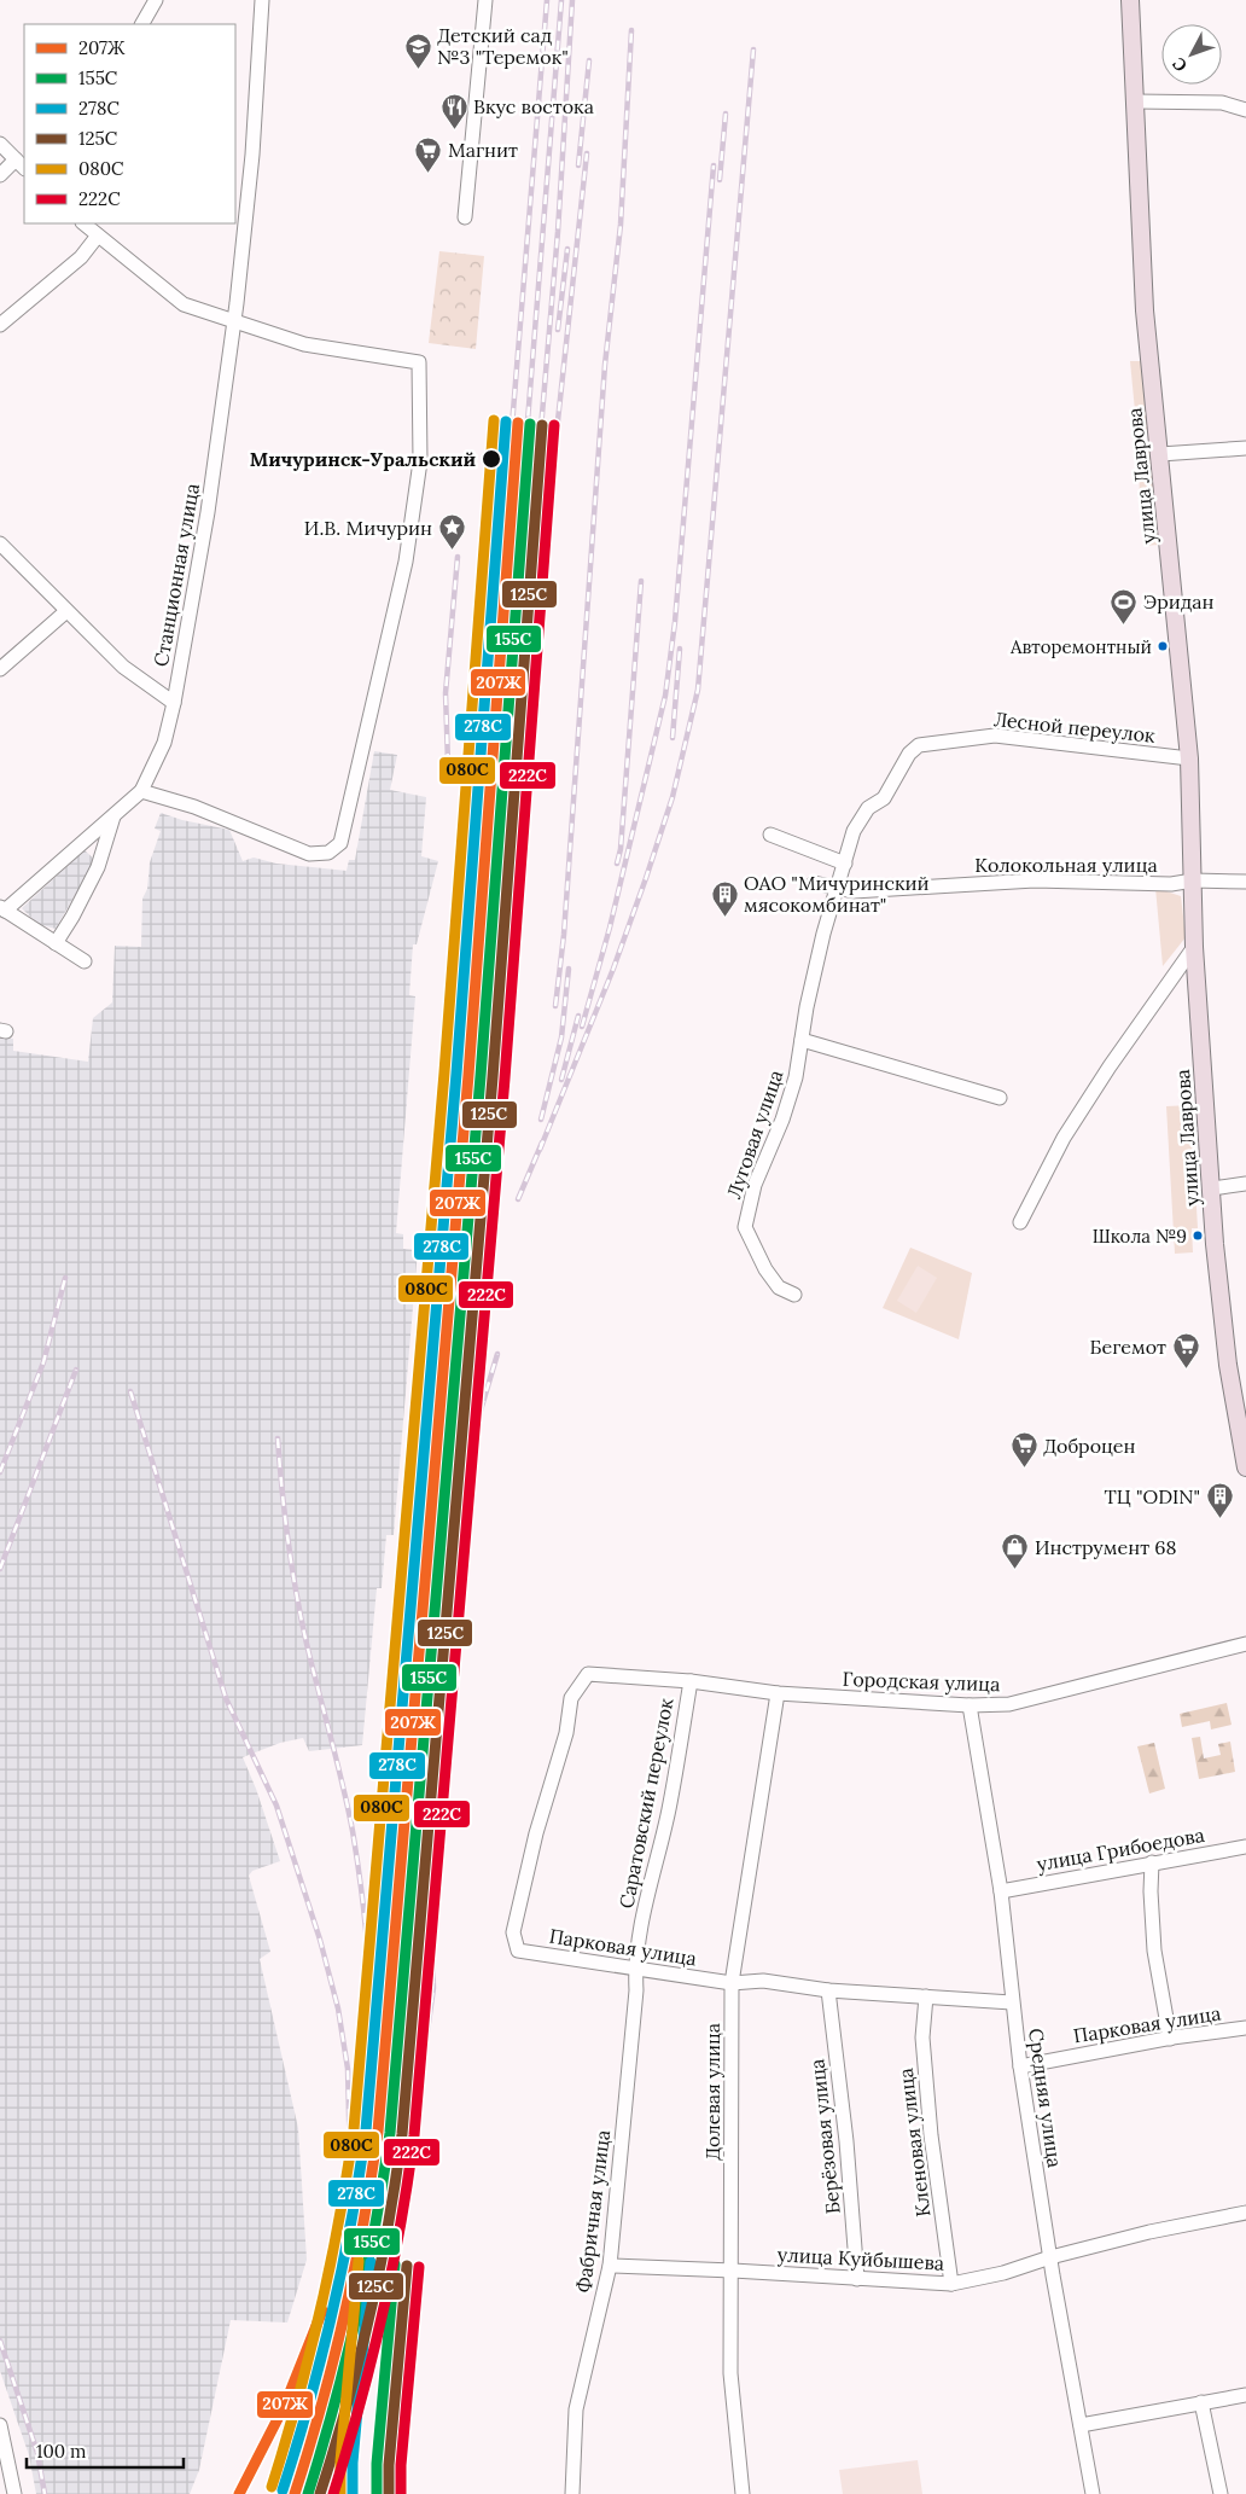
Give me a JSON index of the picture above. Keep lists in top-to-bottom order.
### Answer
{
  "streets": {
    "main road": ["улица Лаврова"],
    "street": [
      "Станционная улица",
      "Лесной переулок",
      "Колокольная улица",
      "Луговая улица",
      "Городская улица",
      "Саратовский переулок",
      "улица Грибоедова",
      "Парковая улица",
      "Долевая улица",
      "Средняя улица",
      "Берёзовая улица",
      "Кленовая улица",
      "Фабричная улица",
      "улица Куйбышева"
    ]
  },
  "crossings": [
    ["улица Лаврова", "Лесной переулок"],
    ["улица Лаврова", "Колокольная улица"],
    ["Лесной переулок", "Колокольная улица"],
    ["Лесной переулок", "Луговая улица"],
    ["Колокольная улица", "Луговая улица"],
    ["Городская улица", "Саратовский переулок"],
    ["Городская улица", "Парковая улица"],
    ["Городская улица", "Долевая улица"],
    ["Городская улица", "Средняя улица"],
    ["Саратовский переулок", "Парковая улица"],
    ["Саратовский переулок", "Фабричная улица"],
    ["улица Грибоедова", "Средняя улица"],
    ["Парковая улица", "Долевая улица"],
    ["Парковая улица", "Средняя улица"],
    ["Парковая улица", "Берёзовая улица"],
    ["Парковая улица", "Кленовая улица"],
    ["Парковая улица", "Фабричная улица"],
    ["Долевая улица", "улица Куйбышева"],
    ["Средняя улица", "улица Куйбышева"],
    ["Берёзовая улица", "улица Куйбышева"],
    ["Кленовая улица", "улица Куйбышева"],
    ["Фабричная улица", "улица Куйбышева"]
  ],
  "places": {
    "school or university": ["Детский сад №3 \"Теремок\""],
    "restaurant": ["Вкус востока"],
    "supermarket": ["Магнит", "Бегемот", "Доброцен"],
    "other": ["Мичуринск-Уральский", "Авторемонтный", "Школа №9"],
    "place": ["И.В. Мичурин"],
    "sports": ["Эридан"],
    "building": ["ОАО \"Мичуринский мясокомбинат\"", "ТЦ \"ODIN\""],
    "shop": ["Инструмент 68"]
  },
  "lines": [
    "transit line 080С",
    "transit line 278С",
    "transit line 207Ж",
    "transit line 155С",
    "transit line 125С",
    "transit line 222С"
  ],
  "legend": [
    "207Ж",
    "155С",
    "278С",
    "125С",
    "080С",
    "222С"
  ],
  "scale_bar": "100 m",
  "north": "bottom left"
}
